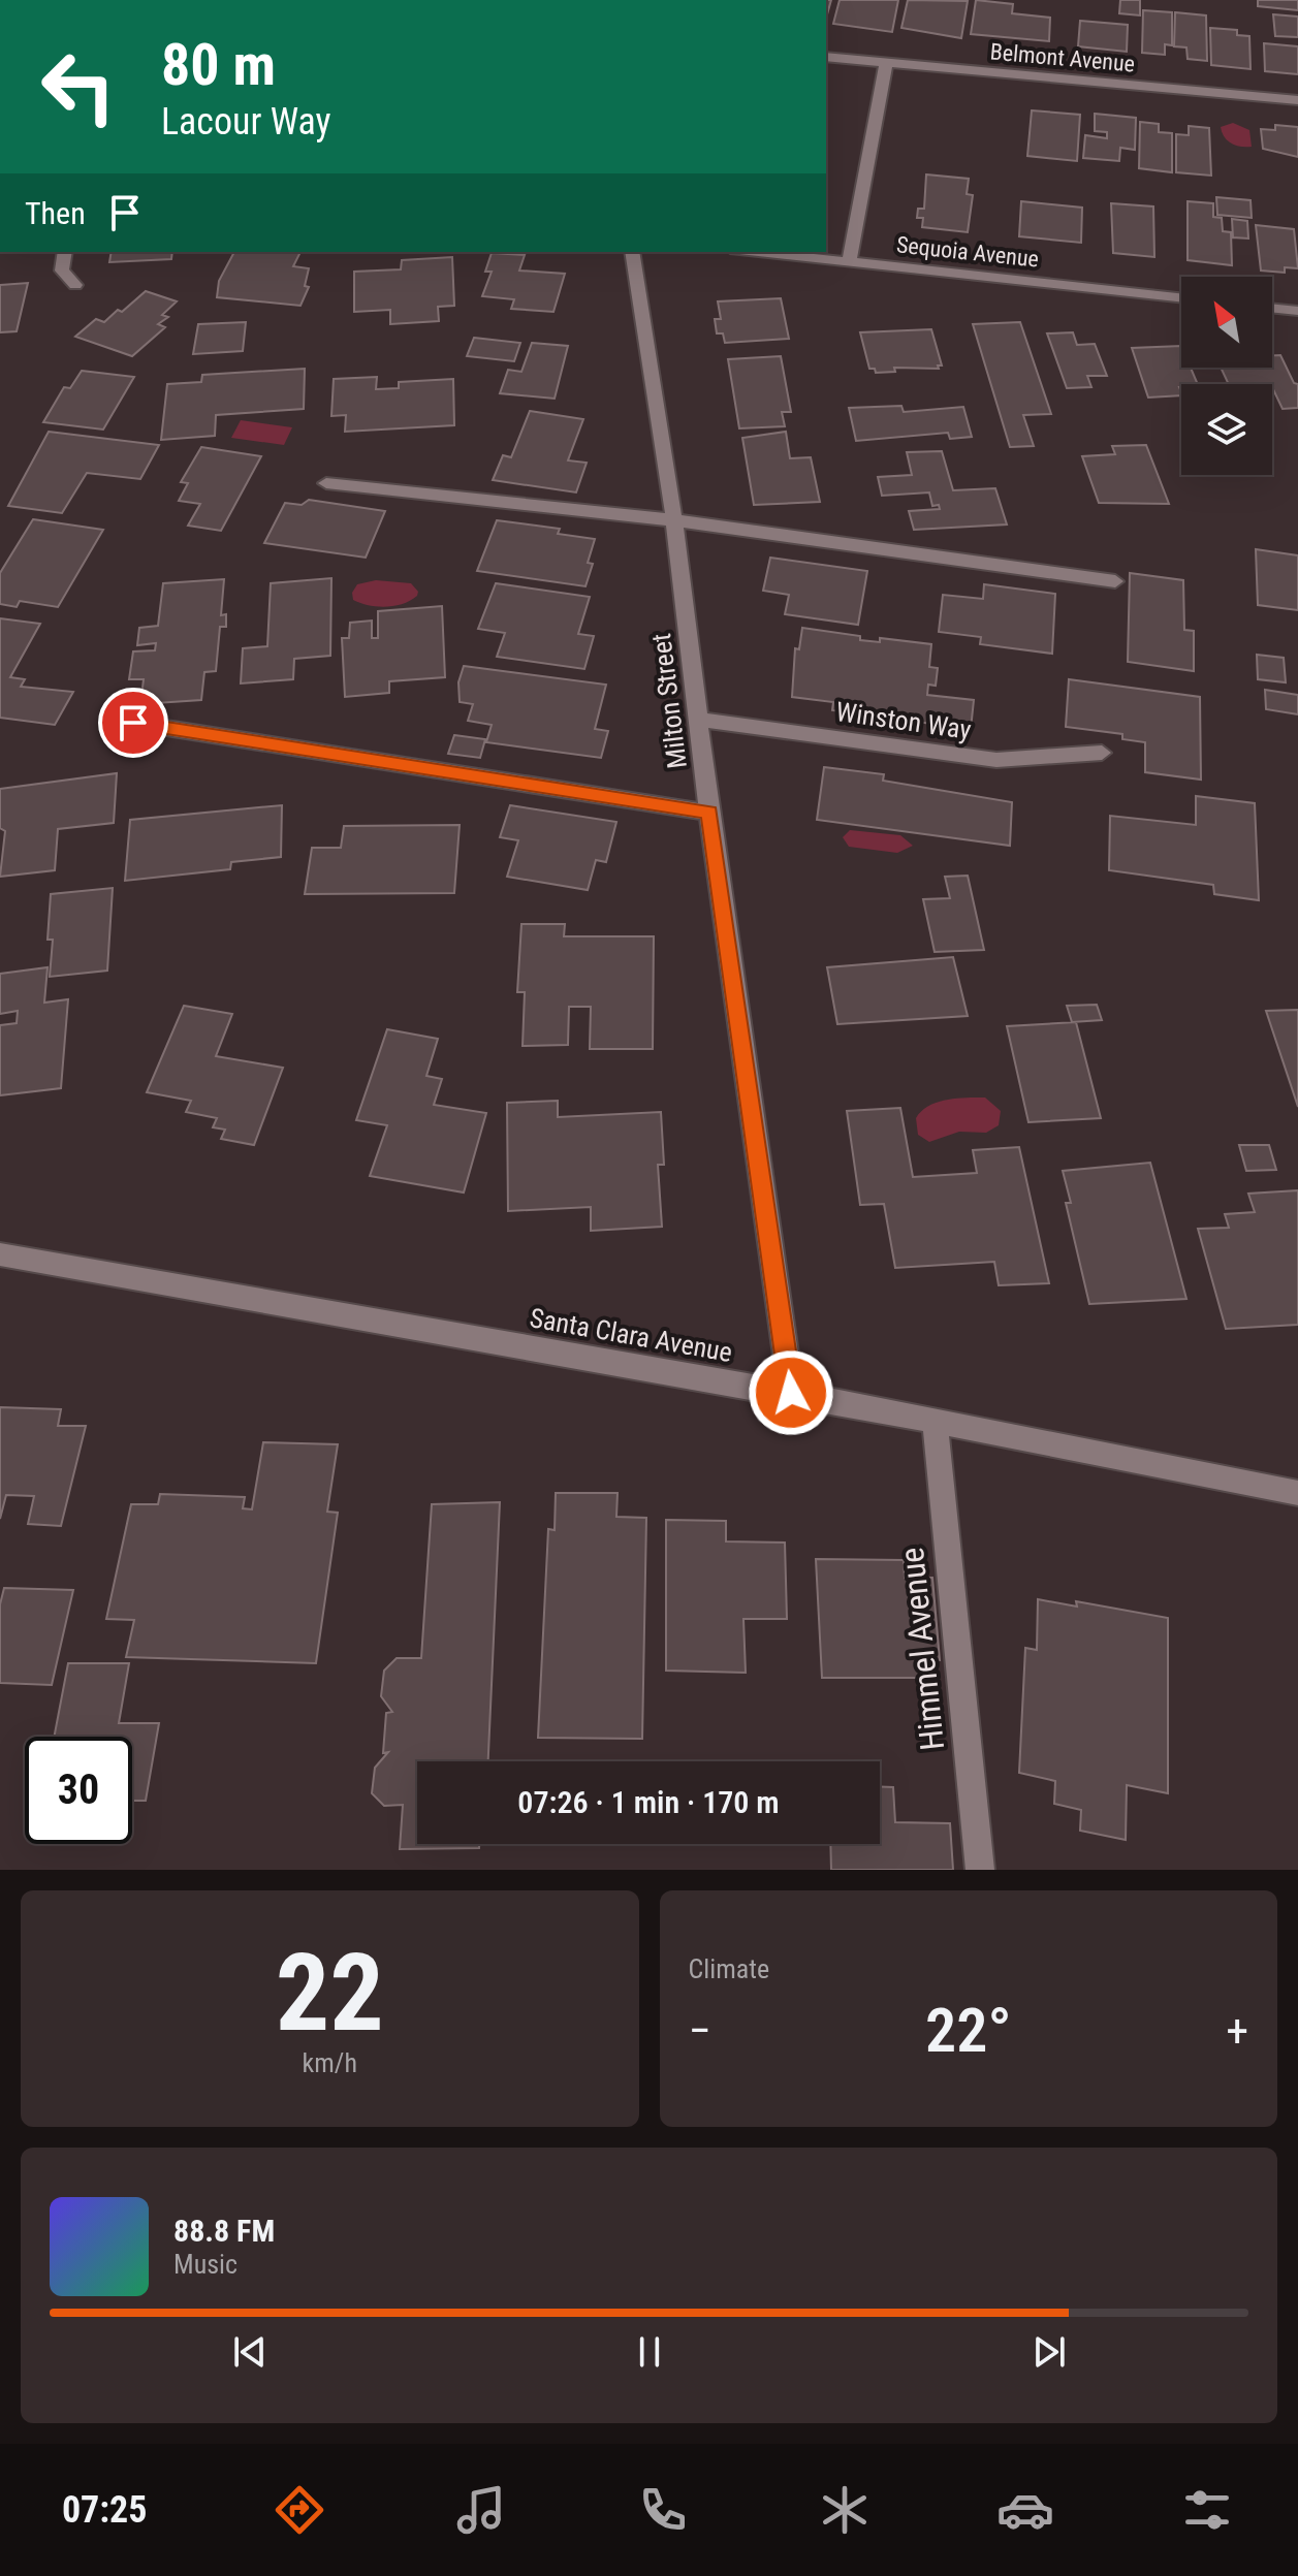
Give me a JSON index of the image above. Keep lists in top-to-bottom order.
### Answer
{
  "streets": {
    "street": [
      "Belmont Avenue",
      "Sequoia Avenue",
      "Milton Street",
      "Winston Way",
      "Santa Clara Avenue",
      "Himmel Avenue"
    ]
  },
  "crossings": [
    ["Milton Street", "Winston Way"],
    ["Milton Street", "Santa Clara Avenue"],
    ["Santa Clara Avenue", "Himmel Avenue"]
  ],
  "north": "top left",
  "page": {
    "turn": ["80 m", "Lacour Way"],
    "then": "Then",
    "limit": "30",
    "trip": "07:26 · 1 min · 170 m",
    "tile": [
      ["22", "km/h"],
      "Climate"
    ],
    "heat": ["−", "22°", "+"],
    "song": ["88.8 FM", "Music"],
    "tabs": "07:25"
  }
}
